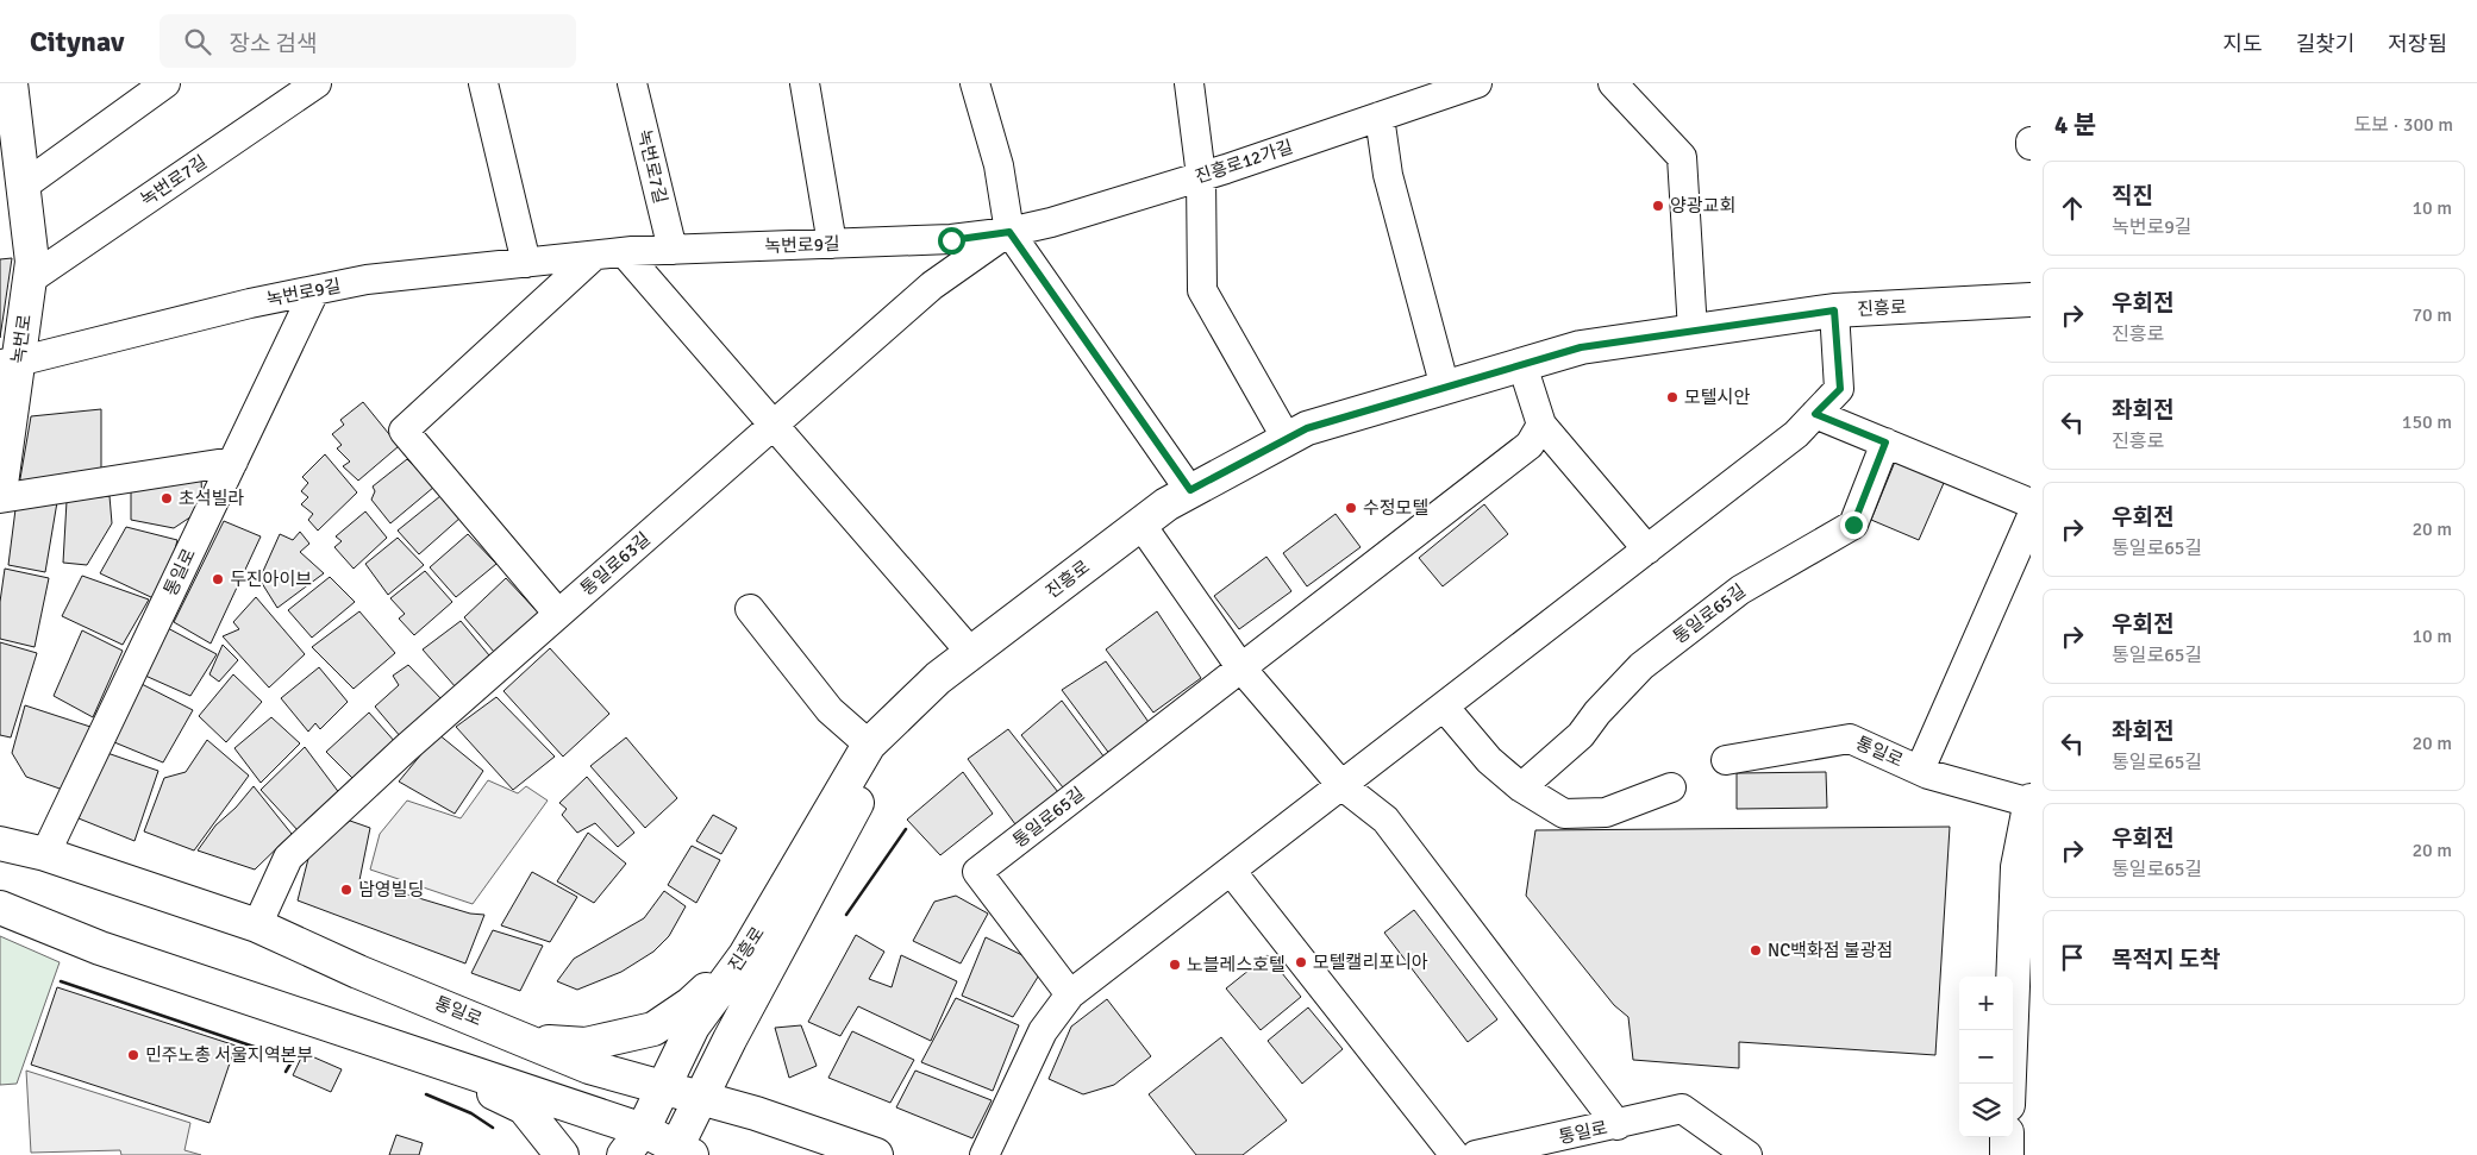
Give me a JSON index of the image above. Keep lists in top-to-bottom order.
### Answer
{
  "streets": {
    "main road": ["진흥로", "녹번로", "통일로"],
    "street": [
      "진흥로12가길",
      "녹번로7길",
      "녹번로9길",
      "통일로63길",
      "통일로65길"
    ]
  },
  "crossings": [
    ["진흥로12가길", "녹번로9길"],
    ["진흥로12가길", "통일로63길"],
    ["녹번로7길", "녹번로9길"],
    ["녹번로7길", "녹번로"],
    ["녹번로9길", "녹번로"],
    ["녹번로9길", "통일로63길"],
    ["녹번로9길", "통일로"],
    ["진흥로", "통일로"],
    ["통일로63길", "통일로"]
  ],
  "places": [
    "양광교회",
    "모텔시안",
    "초석빌라",
    "수정모텔",
    "두진아이브",
    "남영빌딩",
    "NC백화점 불광점",
    "모텔캘리포니아",
    "노블레스호텔",
    "민주노총 서울지역본부"
  ],
  "page": {
    "header": "Citynav",
    "search": "장소 검색",
    "nav": ["지도", "길찾기", "저장됨"],
    "heading": ["4 분", "도보 · 300 m"],
    "list": [
      ["직진", "녹번로9길", "10 m"],
      ["우회전", "진흥로", "70 m"],
      ["좌회전", "진흥로", "150 m"],
      ["우회전", "통일로65길", "20 m"],
      ["우회전", "통일로65길", "10 m"],
      ["좌회전", "통일로65길", "20 m"],
      ["우회전", "통일로65길", "20 m"],
      "목적지 도착"
    ],
    "map_buttons": ["+", "−"]
  }
}
